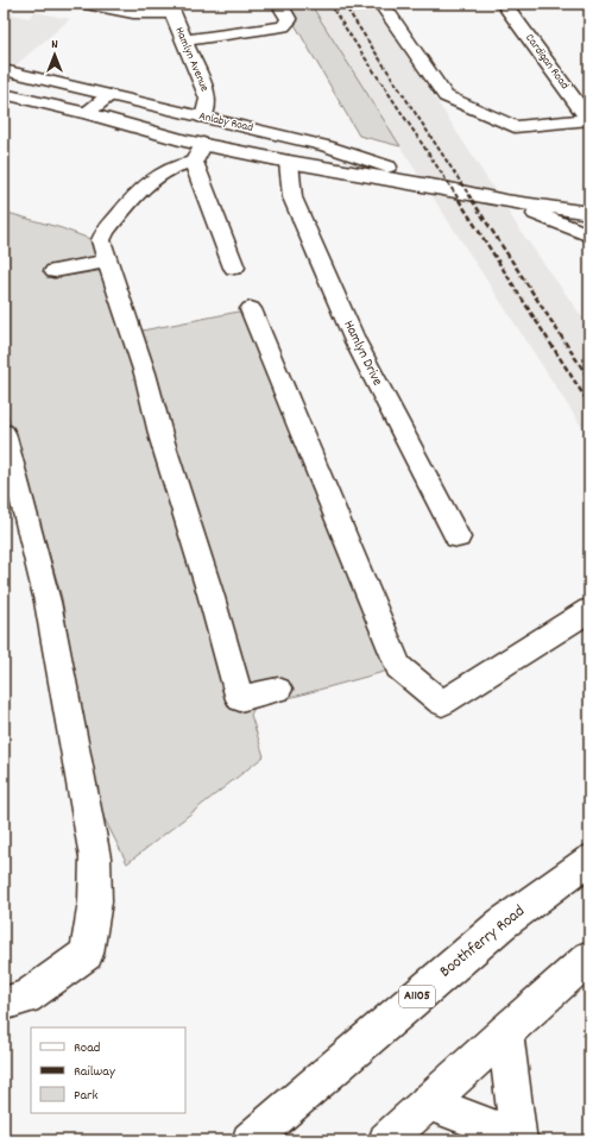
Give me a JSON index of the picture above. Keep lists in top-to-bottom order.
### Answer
{
  "streets": {
    "main road": [
      "Hamlyn Avenue",
      "Cardigan Road",
      "Anlaby Road",
      "Hamlyn Drive",
      "Boothferry Road",
      "A1105"
    ]
  },
  "crossings": [
    ["Hamlyn Avenue", "Anlaby Road"],
    ["Anlaby Road", "Hamlyn Drive"]
  ],
  "legend": ["Road", "Railway", "Park"],
  "north": "top"
}
